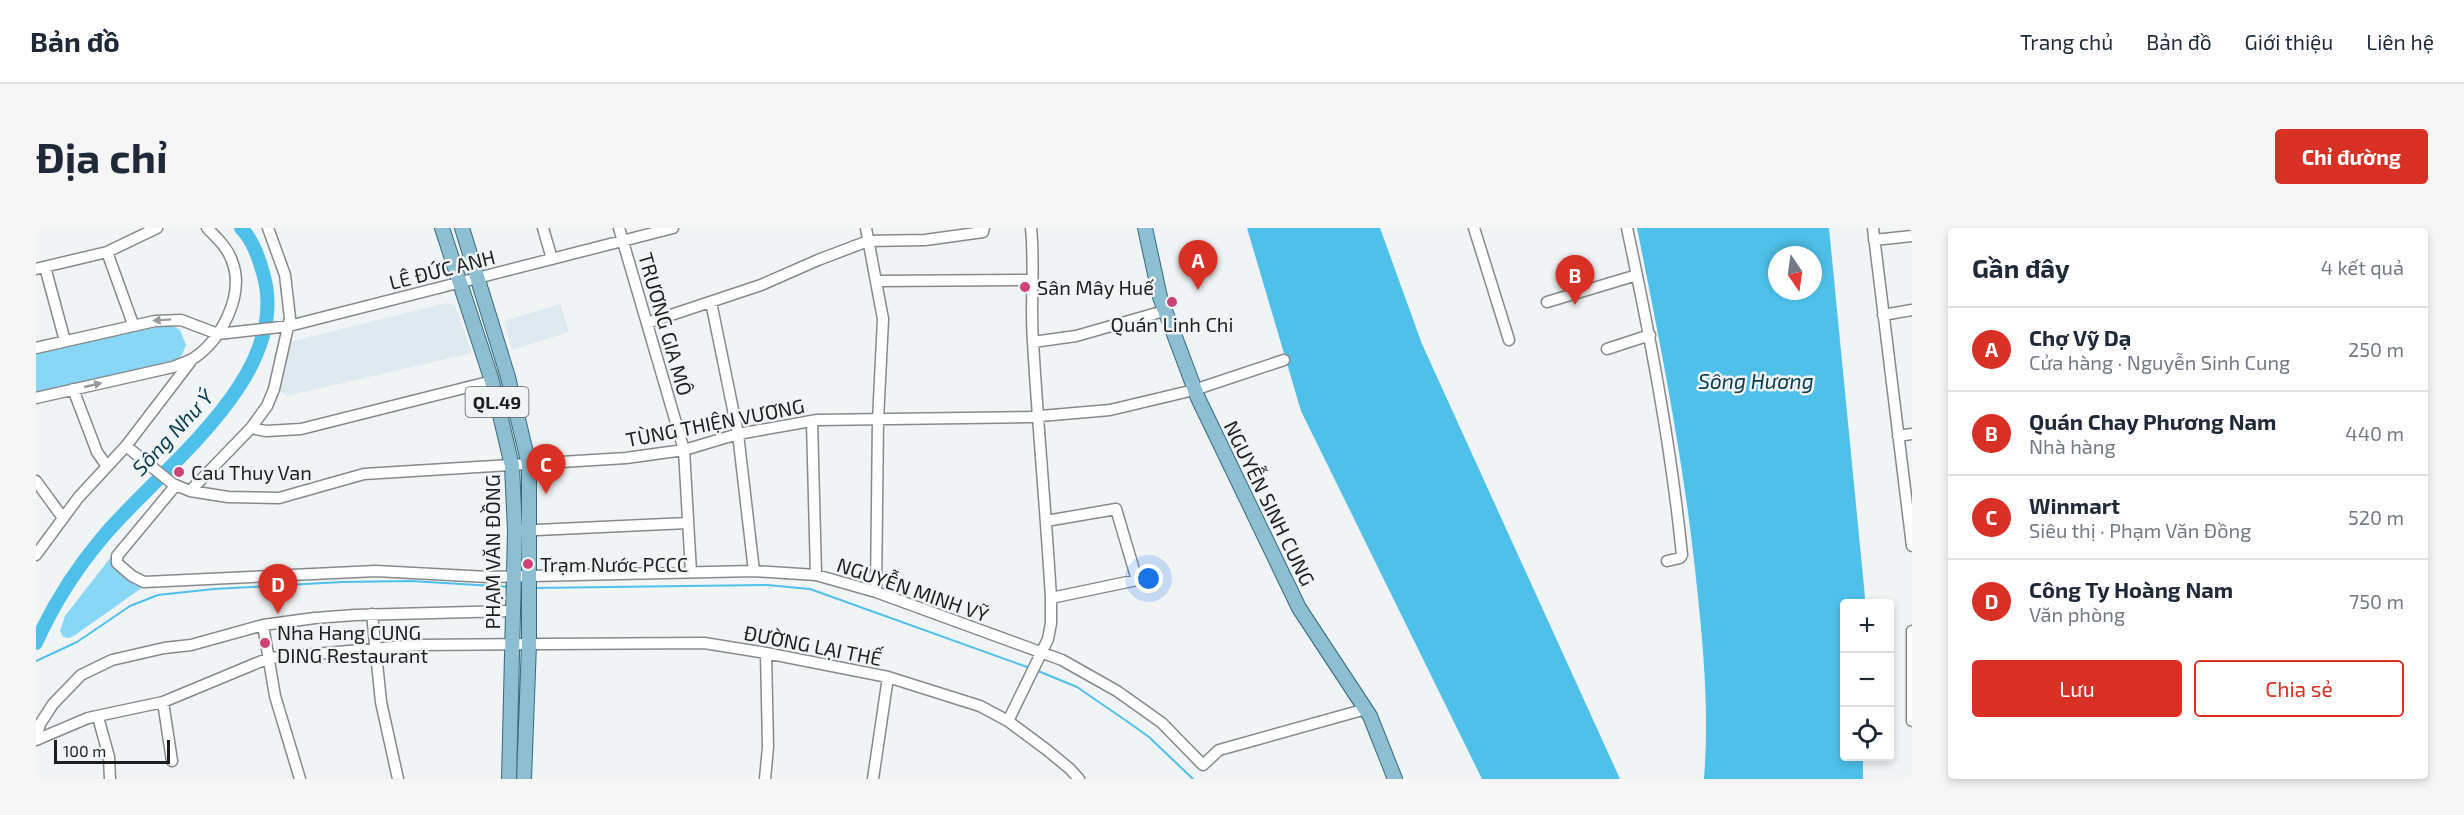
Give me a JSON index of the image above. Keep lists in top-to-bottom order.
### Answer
{
  "streets": {
    "main road": ["QL.49", "NGUYỄN SINH CUNG", "PHẠM VĂN ĐỒNG"],
    "street": [
      "LÊ ĐỨC ANH",
      "TRƯƠNG GIA MÔ",
      "TÙNG THIỆN VƯƠNG",
      "NGUYỄN MINH VỸ",
      "ĐƯỜNG LẠI THẾ"
    ]
  },
  "crossings": [
    ["LÊ ĐỨC ANH", "TRƯƠNG GIA MÔ"],
    ["LÊ ĐỨC ANH", "PHẠM VĂN ĐỒNG"],
    ["TRƯƠNG GIA MÔ", "TÙNG THIỆN VƯƠNG"],
    ["TRƯƠNG GIA MÔ", "NGUYỄN MINH VỸ"],
    ["TÙNG THIỆN VƯƠNG", "NGUYỄN SINH CUNG"],
    ["TÙNG THIỆN VƯƠNG", "PHẠM VĂN ĐỒNG"],
    ["TÙNG THIỆN VƯƠNG", "NGUYỄN MINH VỸ"],
    ["NGUYỄN SINH CUNG", "NGUYỄN MINH VỸ"],
    ["PHẠM VĂN ĐỒNG", "NGUYỄN MINH VỸ"],
    ["PHẠM VĂN ĐỒNG", "ĐƯỜNG LẠI THẾ"]
  ],
  "water": ["Sông Hương", "Sông Như Ý"],
  "places": [
    "Sân Mây Huế",
    "Quán Linh Chi",
    "Cau Thuy Van",
    "Trạm Nước PCCC",
    "Nha Hang CUNG DING Restaurant"
  ],
  "scale_bar": "100 m",
  "north": "bottom",
  "page": {
    "header": "Bản đồ",
    "nav": [
      "Trang chủ",
      "Bản đồ",
      "Giới thiệu",
      "Liên hệ"
    ],
    "buttons": [
      "Chỉ đường",
      ["Lưu", "Chia sẻ"]
    ],
    "title": "Địa chỉ",
    "heading": ["Gần đây", "4 kết quả"],
    "pins": [
      "A",
      "B",
      "C",
      "D"
    ],
    "list": [
      {
        "mark": "A",
        "name": "Chợ Vỹ Dạ",
        "note": "Cửa hàng · Nguyễn Sinh Cung",
        "value": "250 m"
      },
      {
        "mark": "B",
        "name": "Quán Chay Phương Nam",
        "note": "Nhà hàng",
        "value": "440 m"
      },
      {
        "mark": "C",
        "name": "Winmart",
        "note": "Siêu thị · Phạm Văn Đồng",
        "value": "520 m"
      },
      {
        "mark": "D",
        "name": "Công Ty Hoàng Nam",
        "note": "Văn phòng",
        "value": "750 m"
      }
    ],
    "map_buttons": ["+", "−"],
    "scale": "100 m"
  }
}
